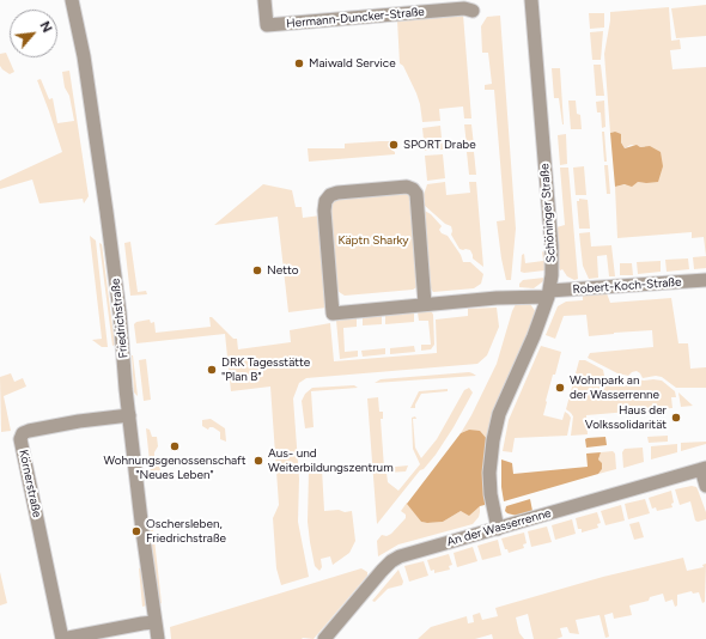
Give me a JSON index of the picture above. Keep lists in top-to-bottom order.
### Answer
{
  "streets": {
    "street": [
      "Hermann-Duncker-Straße",
      "Schöninger Straße",
      "Robert-Koch-Straße",
      "Friedrichstraße",
      "Körnerstraße",
      "An der Wasserrenne"
    ]
  },
  "crossings": [
    ["Schöninger Straße", "Robert-Koch-Straße"],
    ["Schöninger Straße", "An der Wasserrenne"],
    ["Friedrichstraße", "Körnerstraße"]
  ],
  "parks": ["Käptn Sharky"],
  "places": [
    "Maiwald Service",
    "SPORT Drabe",
    "Netto",
    "DRK Tagesstätte \"Plan B\"",
    "Wohnpark an der Wasserrenne",
    "Haus der Volkssolidarität",
    "Wohnungsgenossenschaft \"Neues Leben\"",
    "Aus- und Weiterbildungszentrum",
    "Oschersleben, Friedrichstraße"
  ],
  "north": "top right"
}
